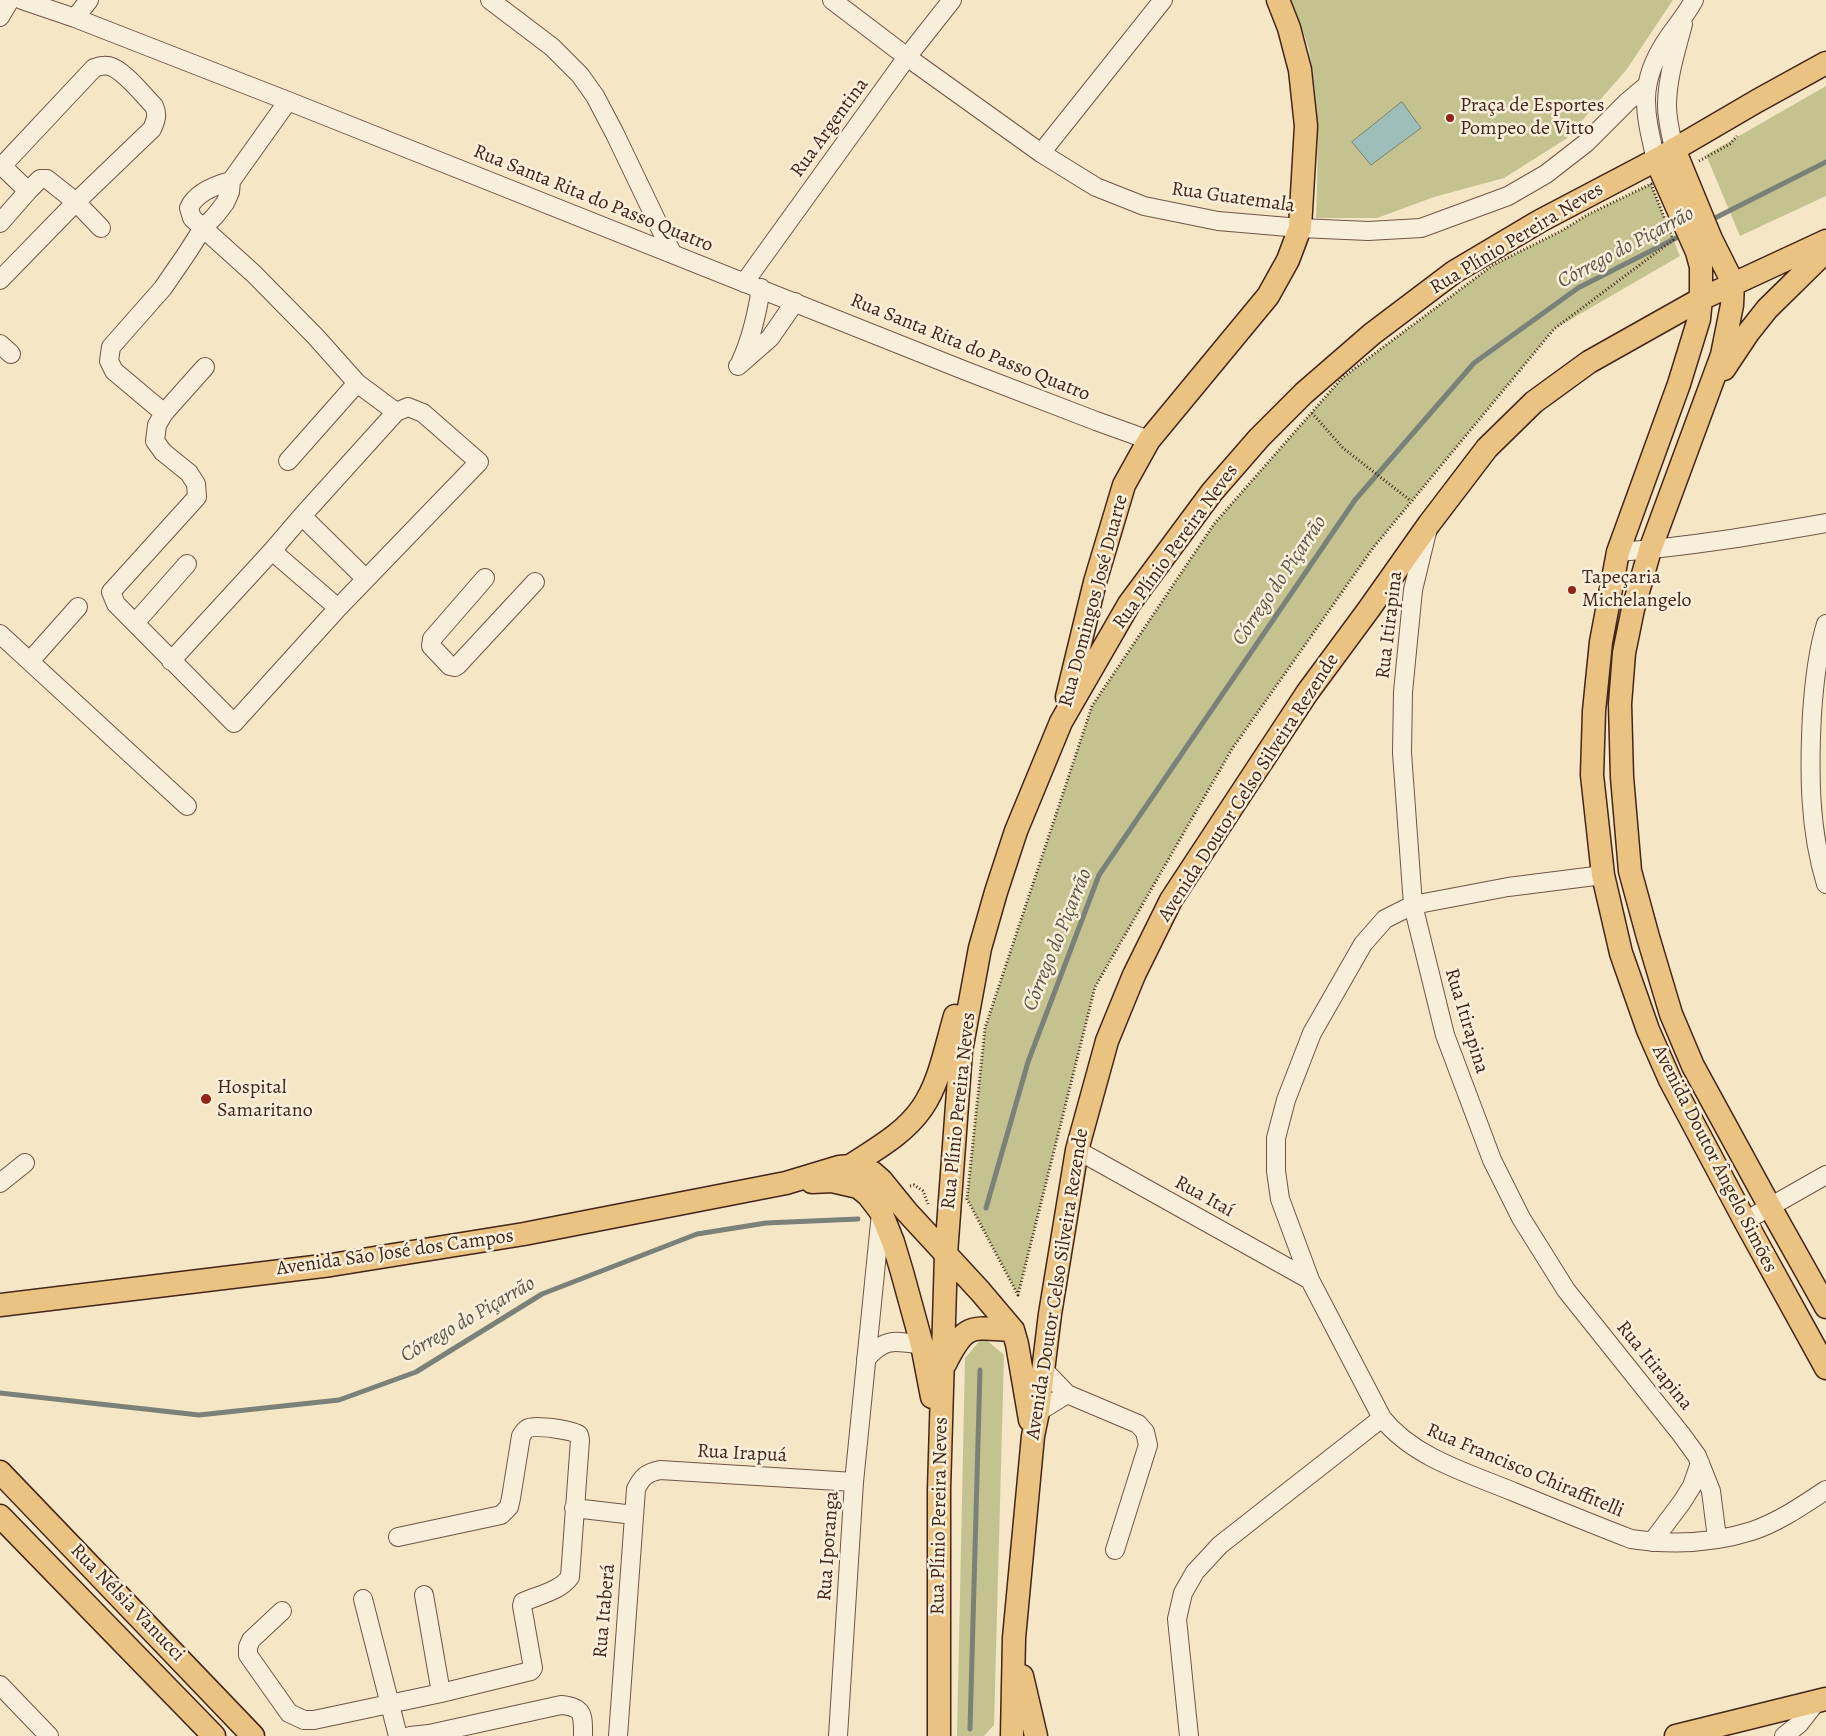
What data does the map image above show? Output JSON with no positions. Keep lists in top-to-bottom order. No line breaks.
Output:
{"streets":{"main road":["Rua Plínio Pereira Neves","Rua Domingos José Duarte","Avenida Doutor Celso Silveira Rezende","Avenida Doutor Ângelo Simões","Avenida São José dos Campos","Rua Nélsia Vanucci"],"street":["Rua Argentina","Rua Guatemala","Rua Santa Rita do Passo Quatro","Rua Itirapina","Rua Itaí","Rua Irapuá","Rua Francisco Chiraffitelli","Rua Iporanga","Rua Itaberá"]},"crossings":[["Rua Argentina","Rua Guatemala"],["Rua Argentina","Rua Santa Rita do Passo Quatro"],["Rua Guatemala","Rua Domingos José Duarte"],["Rua Santa Rita do Passo Quatro","Rua Domingos José Duarte"],["Rua Plínio Pereira Neves","Rua Domingos José Duarte"],["Rua Plínio Pereira Neves","Avenida Doutor Ângelo Simões"],["Rua Plínio Pereira Neves","Avenida São José dos Campos"],["Rua Itirapina","Avenida Doutor Celso Silveira Rezende"],["Rua Itirapina","Rua Francisco Chiraffitelli"],["Avenida Doutor Celso Silveira Rezende","Avenida Doutor Ângelo Simões"],["Avenida Doutor Celso Silveira Rezende","Rua Itaí"],["Avenida Doutor Ângelo Simões","Rua Francisco Chiraffitelli"],["Rua Itaí","Rua Francisco Chiraffitelli"],["Avenida São José dos Campos","Rua Iporanga"],["Rua Irapuá","Rua Iporanga"],["Rua Irapuá","Rua Itaberá"]],"water":["Córrego do Piçarrão"],"places":["Praça de Esportes Pompeo de Vitto","Tapeçaria Michelangelo","Hospital Samaritano"]}
